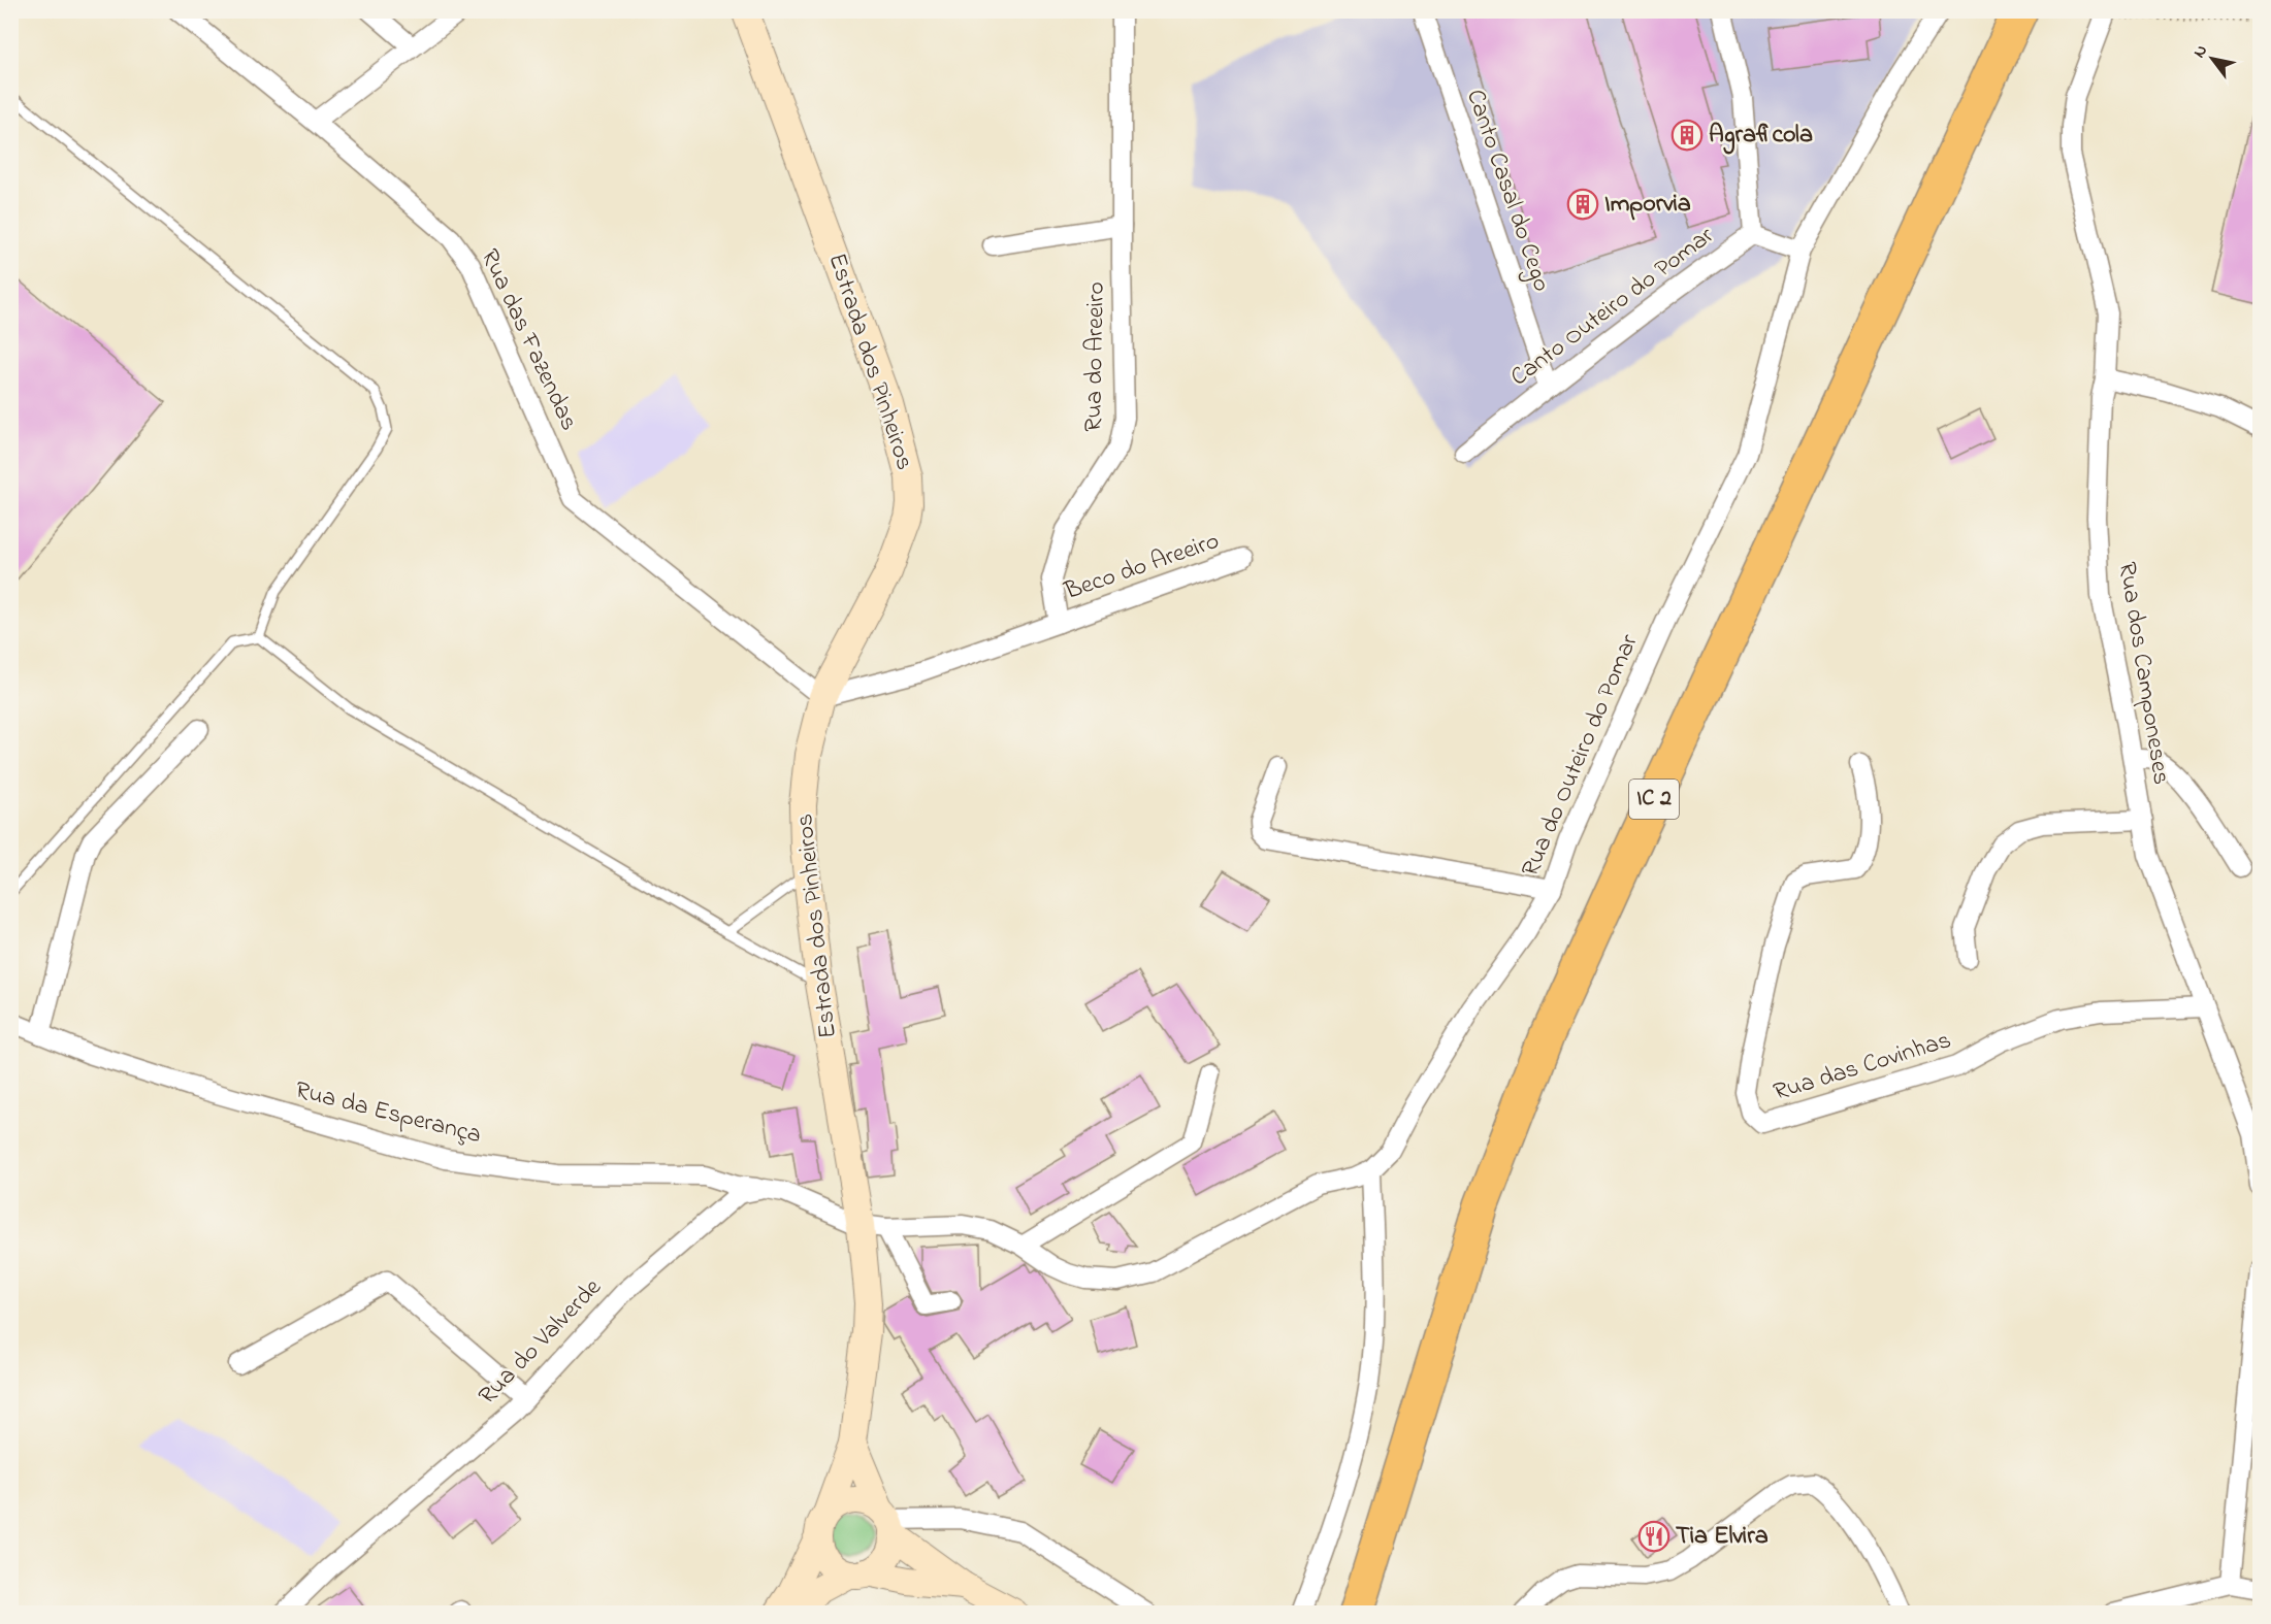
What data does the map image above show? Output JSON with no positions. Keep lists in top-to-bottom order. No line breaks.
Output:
{"streets":{"highway":["IC 2"],"main road":["Estrada dos Pinheiros"],"street":["Canto Casal do Cego","Canto Outeiro do Pomar","Rua das Fazendas","Rua do Areeiro","Beco do Areeiro","Rua dos Camponeses","Rua do Outeiro do Pomar","Rua das Covinhas","Rua da Esperança","Rua do Valverde"]},"crossings":[["Canto Casal do Cego","Canto Outeiro do Pomar"],["Canto Outeiro do Pomar","Rua do Outeiro do Pomar"],["Rua das Fazendas","Estrada dos Pinheiros"],["Rua do Areeiro","Beco do Areeiro"],["Estrada dos Pinheiros","Rua do Outeiro do Pomar"],["Estrada dos Pinheiros","Rua do Valverde"],["Rua dos Camponeses","Rua das Covinhas"],["Rua do Outeiro do Pomar","Rua do Valverde"],["Rua da Esperança","Rua do Valverde"]],"places":{"building":["Agraficola","Imporvia"],"restaurant":["Tia Elvira"]},"north":"top left"}
